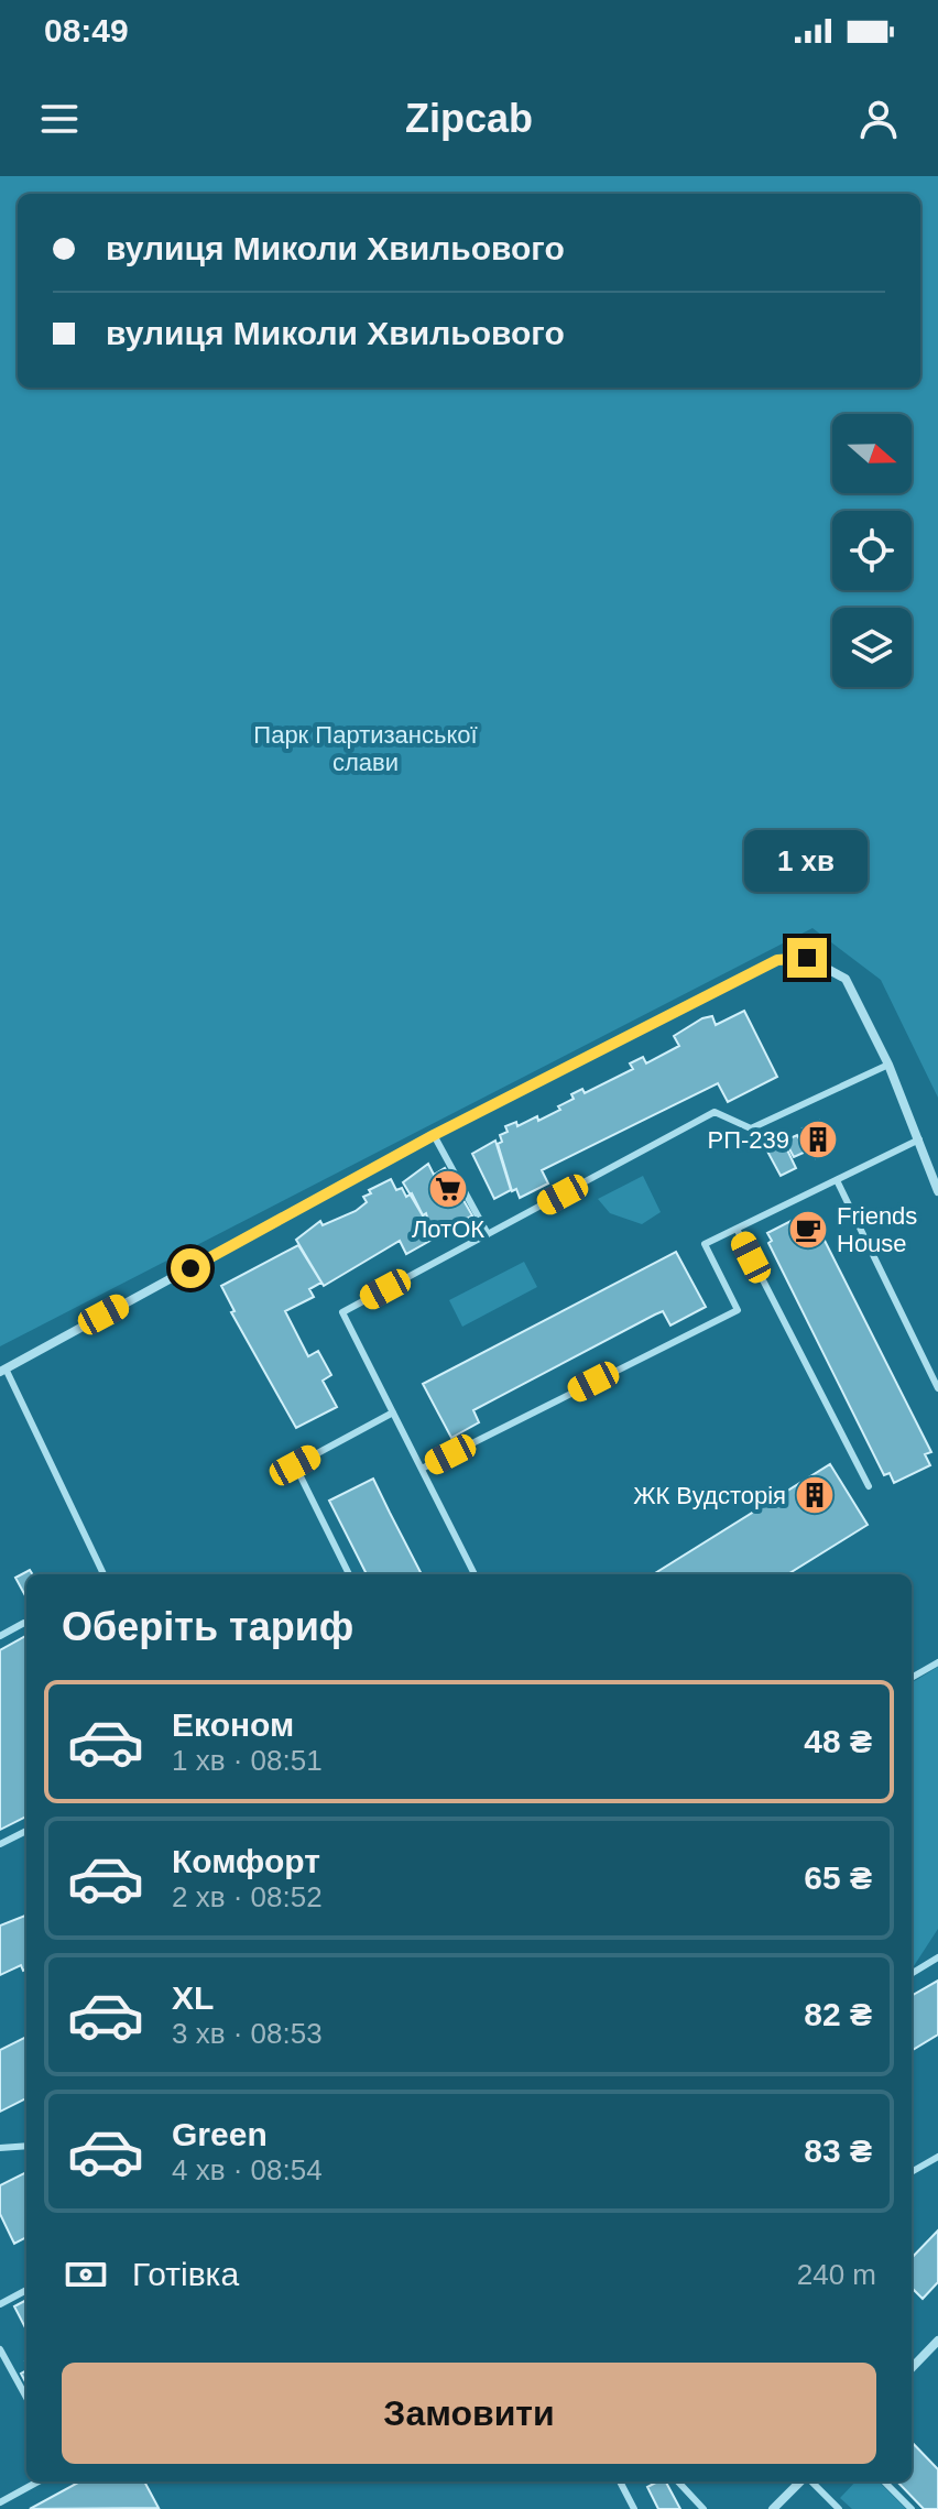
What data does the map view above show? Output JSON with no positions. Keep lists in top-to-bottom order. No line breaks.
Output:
{"parks":["Парк Партизанської слави"],"places":{"building":["РП-239","ЖК Вудсторія"],"supermarket":["ЛотОК"],"cafe":["Friends House"]},"north":"right","page":{"status":"08:49","header":"Zipcab","banner":["вулиця Миколи Хвильового","вулиця Миколи Хвильового"],"bubble":"1 хв","heading":"Оберіть тариф","list":[{"name":"Економ","note":"1 хв · 08:51","value":"48 ₴"},{"name":"Комфорт","note":"2 хв · 08:52","value":"65 ₴"},{"name":"XL","note":"3 хв · 08:53","value":"82 ₴"},{"name":"Green","note":"4 хв · 08:54","value":"83 ₴"}],"pay":["Готівка","240 m"],"buttons":"Замовити"}}
